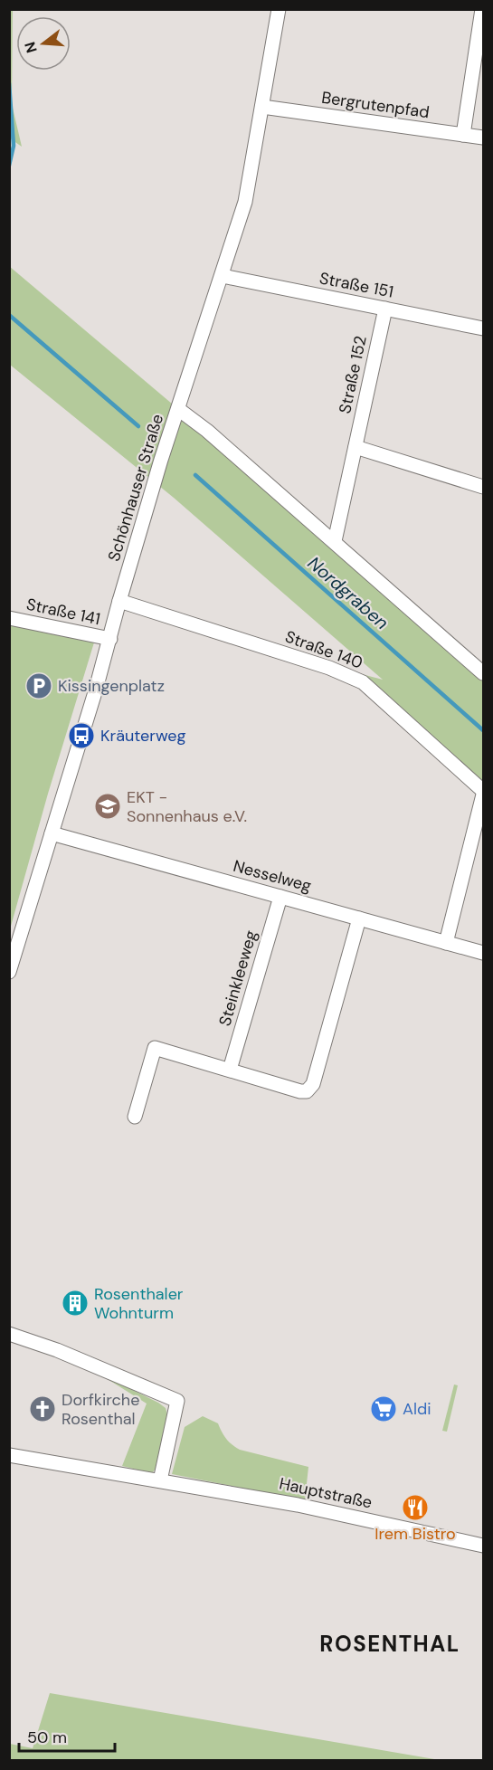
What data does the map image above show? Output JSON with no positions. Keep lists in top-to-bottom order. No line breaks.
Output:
{"streets":{"street":["Bergrutenpfad","Straße 151","Straße 152","Schönhauser Straße","Straße 141","Straße 140","Nesselweg","Steinkleeweg","Hauptstraße"]},"crossings":[["Bergrutenpfad","Schönhauser Straße"],["Straße 151","Straße 152"],["Straße 151","Schönhauser Straße"],["Schönhauser Straße","Straße 141"],["Schönhauser Straße","Straße 140"],["Schönhauser Straße","Nesselweg"],["Nesselweg","Steinkleeweg"]],"districts":["ROSENTHAL"],"water":["Nordgraben"],"places":{"parking":["Kissingenplatz"],"bus stop":["Kräuterweg"],"school or university":["EKT - Sonnenhaus e.V."],"building":["Rosenthaler Wohnturm"],"church":["Dorfkirche Rosenthal"],"supermarket":["Aldi"],"restaurant":["Irem Bistro"]},"scale_bar":"50 m","north":"left"}
